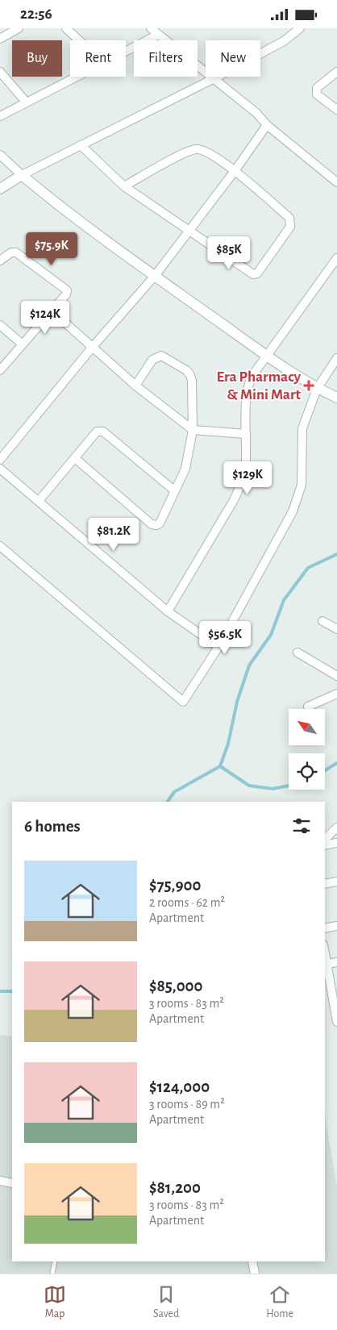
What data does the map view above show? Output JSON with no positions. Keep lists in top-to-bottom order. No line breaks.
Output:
{"places":{"health":["Era Pharmacy & Mini Mart"]},"north":"top left","page":{"status":"22:56","chip":["Buy","Rent","Filters","New"],"price":["$75.9K","$85K","$124K","$129K","$81.2K","$56.5K"],"heading":"6 homes","list":[{"name":"$75,900","note":"2 rooms · 62 m² · Apartment"},{"name":"$85,000","note":"3 rooms · 83 m² · Apartment"},{"name":"$124,000","note":"3 rooms · 89 m² · Apartment"},{"name":"$81,200","note":"3 rooms · 83 m² · Apartment"}],"tabs":["Map","Saved","Home"]}}
